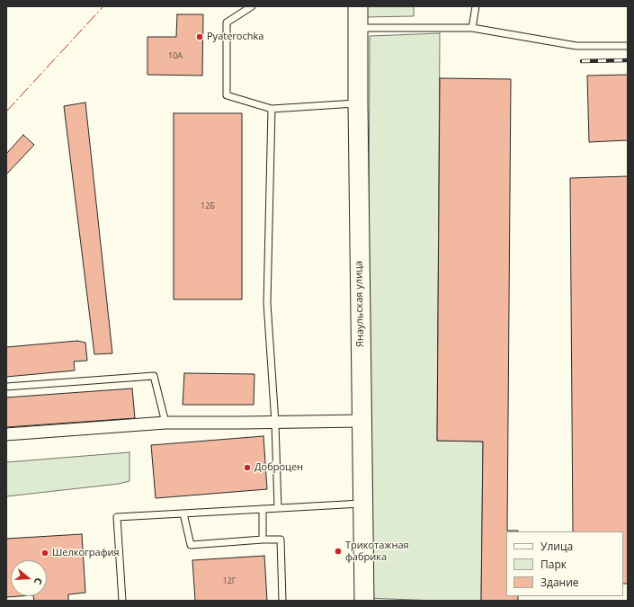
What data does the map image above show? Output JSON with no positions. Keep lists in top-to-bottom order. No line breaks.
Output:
{"streets":{"main road":["Янаульская улица"]},"places":["Pyaterochka","Доброцен","Трикотажная фабрика","Шелкография"],"house_numbers":["10А","12Б","12Г"],"legend":["Улица","Парк","Здание"],"north":"right"}
